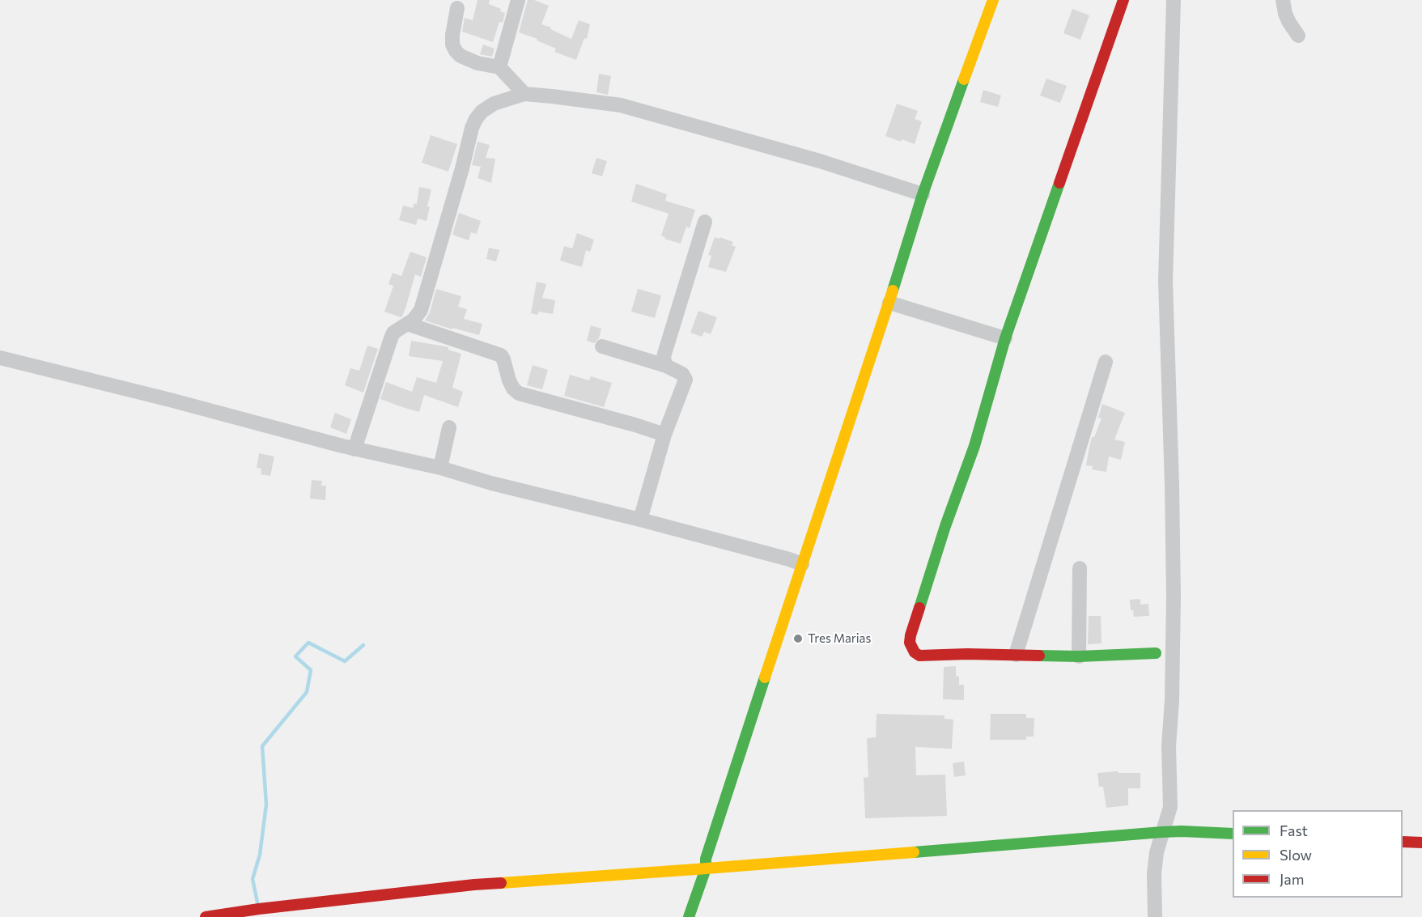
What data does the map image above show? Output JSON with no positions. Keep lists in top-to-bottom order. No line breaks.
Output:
{"places":["Tres Marias"],"legend":["Fast","Slow","Jam"]}
